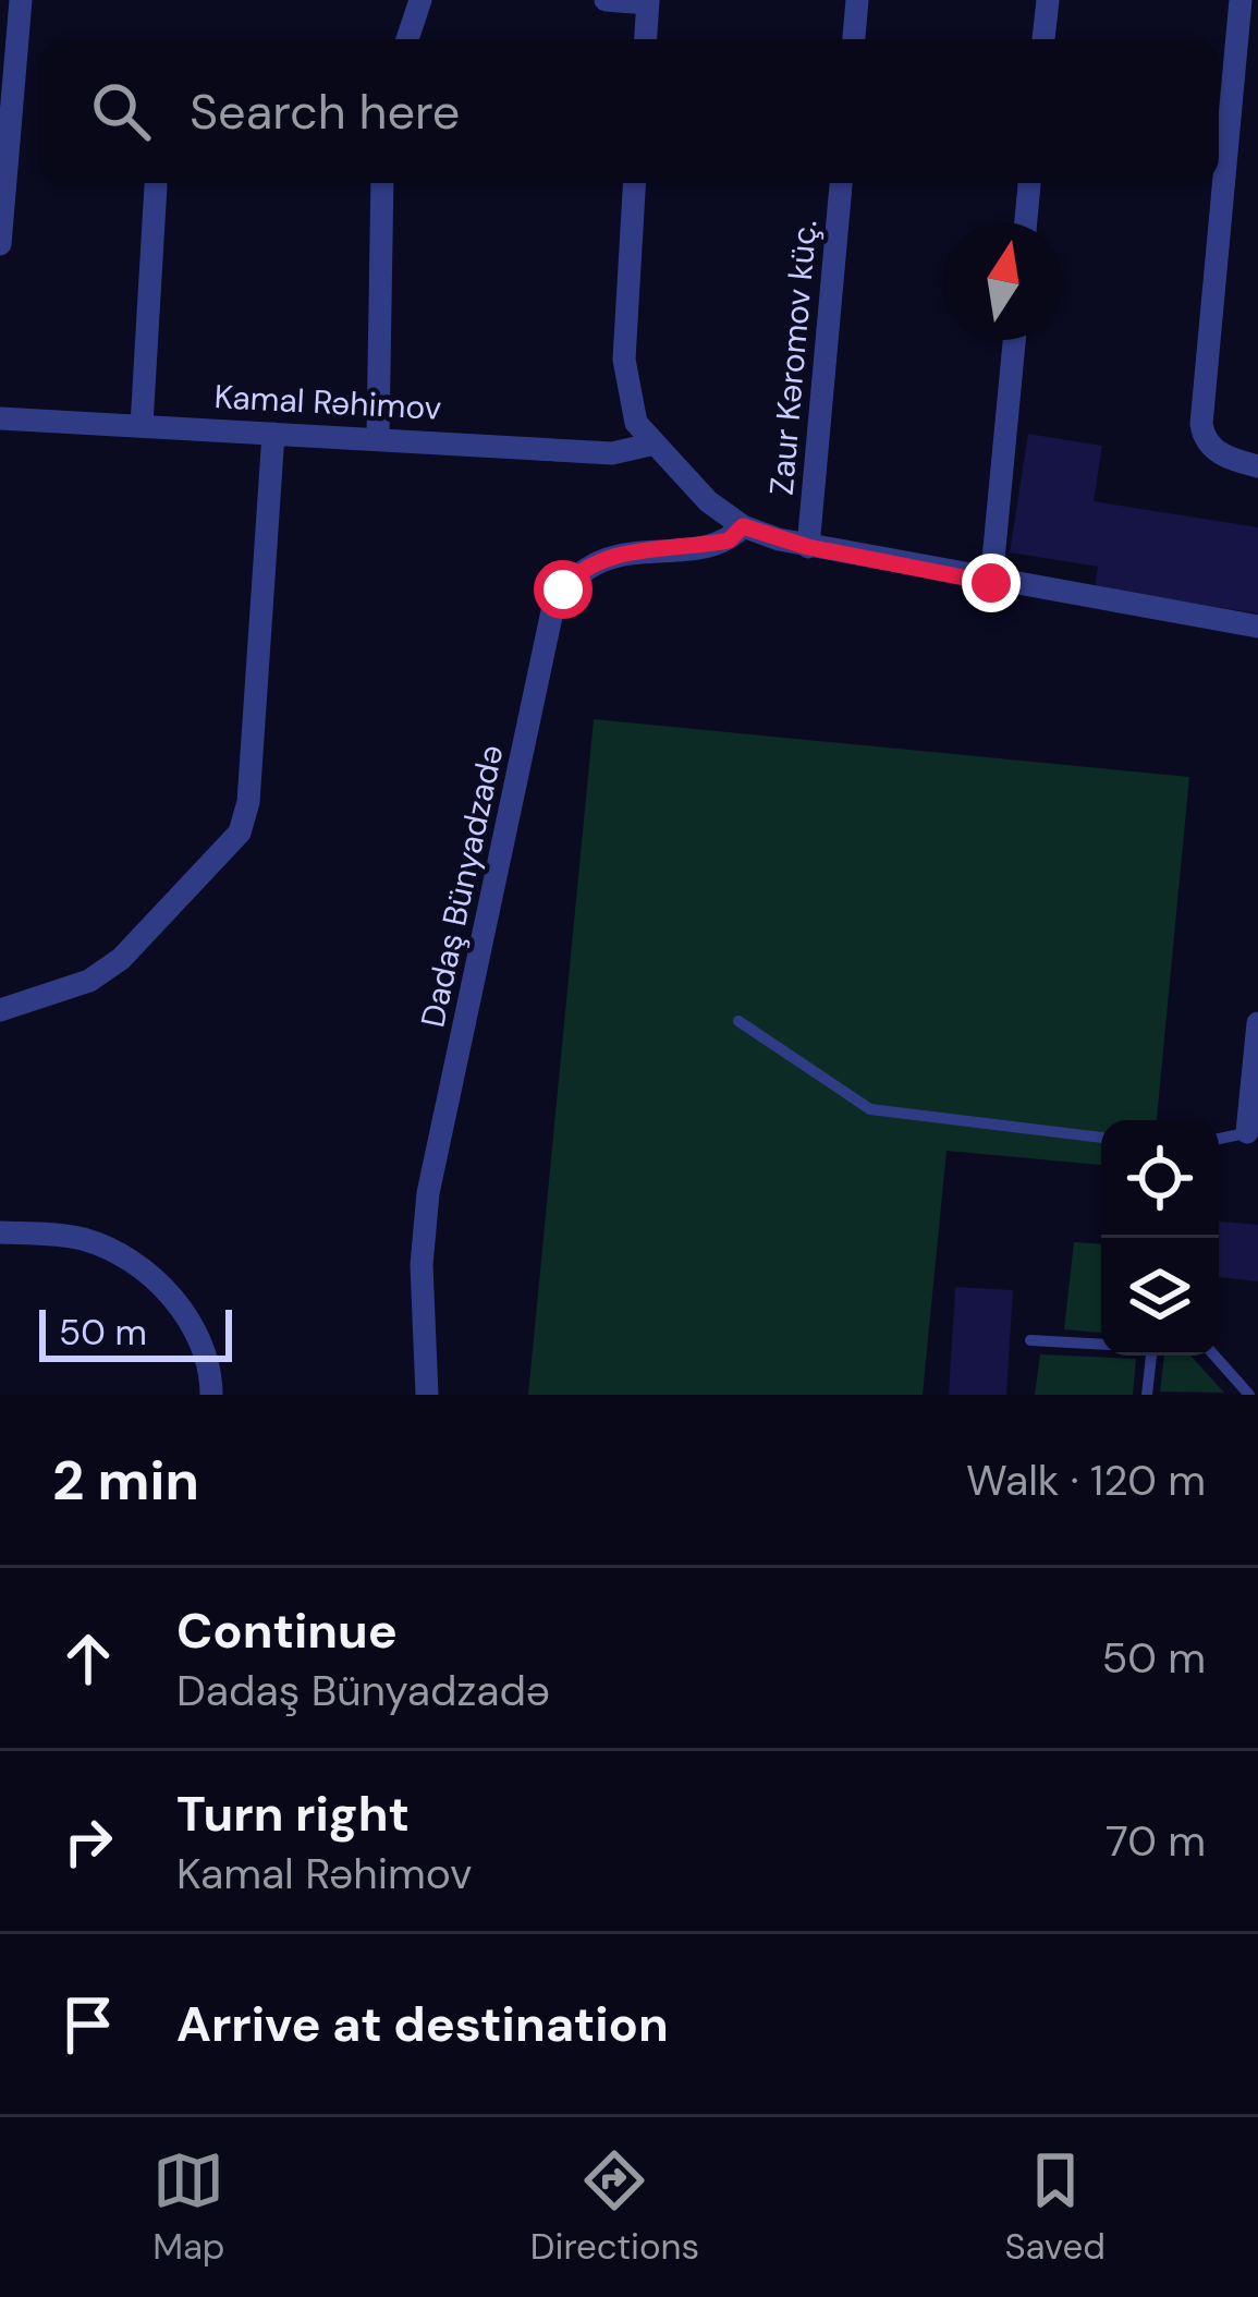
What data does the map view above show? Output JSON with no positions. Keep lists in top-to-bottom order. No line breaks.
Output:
{"streets":{"street":["Zaur Kəromov küç.","Kamal Rəhimov","Dadaş Bünyadzadə"]},"scale_bar":"50 m","north":"top","page":{"search":"Search here","scale":"50 m","heading":["2 min","Walk · 120 m"],"list":[["Continue","Dadaş Bünyadzadə","50 m"],["Turn right","Kamal Rəhimov","70 m"],"Arrive at destination"],"nav":["Map","Directions","Saved"]}}
